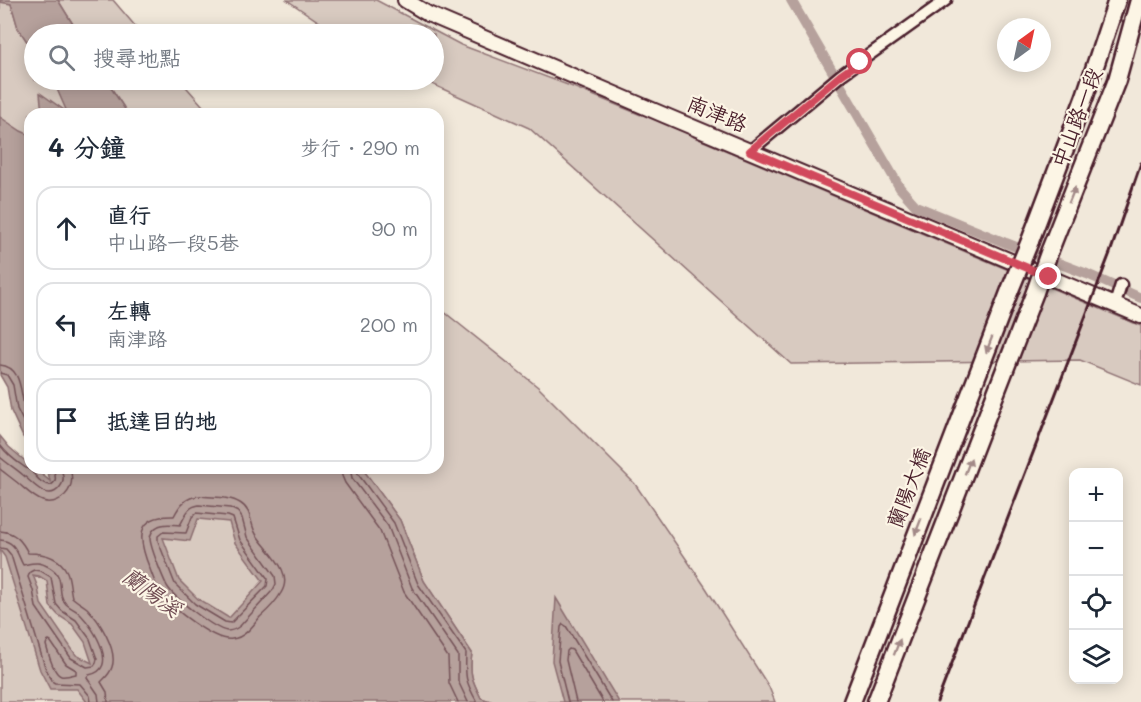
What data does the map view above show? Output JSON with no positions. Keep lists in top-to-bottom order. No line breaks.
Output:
{"streets":{"main road":["中山路一段","蘭陽大橋"],"street":["南津路"]},"crossings":[["中山路一段","蘭陽大橋"]],"one_way":["蘭陽大橋"],"water":["蘭陽溪"],"north":"top right","page":{"search":"搜尋地點","heading":["4 分鐘","步行 · 290 m"],"list":[["直行","中山路一段5巷","90 m"],["左轉","南津路","200 m"],"抵達目的地"],"map_buttons":["+","−"]}}
